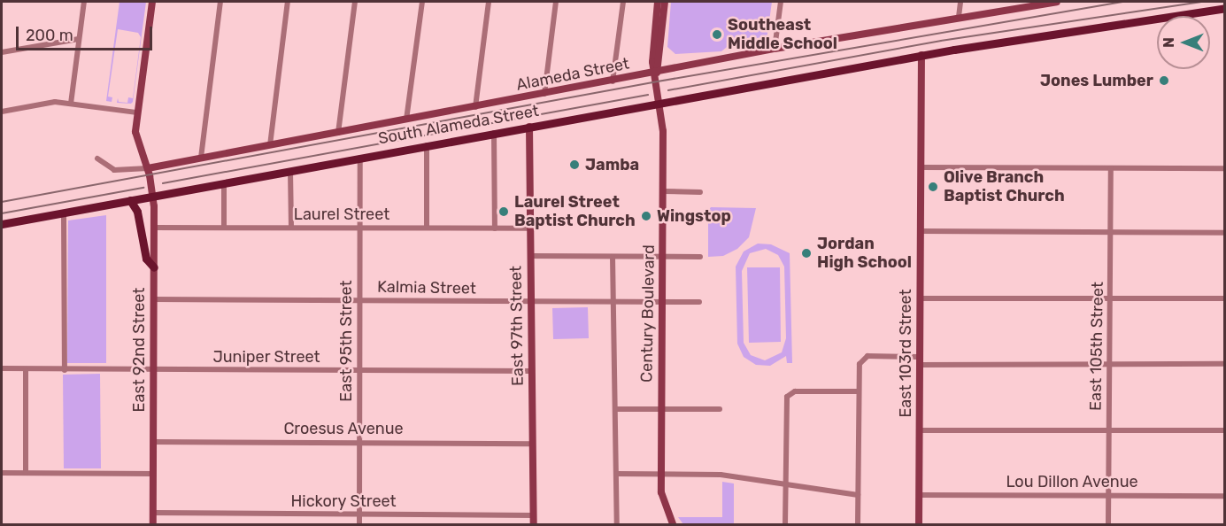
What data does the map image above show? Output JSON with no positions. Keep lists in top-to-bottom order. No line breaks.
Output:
{"streets":{"main road":["South Alameda Street"],"street":["Alameda Street","Laurel Street","Kalmia Street","Century Boulevard","East 97th Street","East 95th Street","East 105th Street","East 92nd Street","East 103rd Street","Juniper Street","Croesus Avenue","Lou Dillon Avenue","Hickory Street"]},"crossings":[["Alameda Street","Century Boulevard"],["Alameda Street","East 92nd Street"],["South Alameda Street","Century Boulevard"],["South Alameda Street","East 97th Street"],["South Alameda Street","East 95th Street"],["South Alameda Street","East 92nd Street"],["South Alameda Street","East 103rd Street"],["Laurel Street","East 97th Street"],["Laurel Street","East 95th Street"],["Laurel Street","East 92nd Street"],["Kalmia Street","Century Boulevard"],["Kalmia Street","East 97th Street"],["Kalmia Street","East 95th Street"],["Kalmia Street","East 92nd Street"],["East 97th Street","Juniper Street"],["East 97th Street","Croesus Avenue"],["East 97th Street","Hickory Street"],["East 95th Street","Juniper Street"],["East 95th Street","Croesus Avenue"],["East 95th Street","Hickory Street"],["East 105th Street","Lou Dillon Avenue"],["East 92nd Street","Juniper Street"],["East 92nd Street","Croesus Avenue"],["East 92nd Street","Hickory Street"],["East 103rd Street","Lou Dillon Avenue"]],"places":["Southeast Middle School","Jones Lumber","Jamba","Olive Branch Baptist Church","Laurel Street Baptist Church","Wingstop","Jordan High School"],"scale_bar":"200 m","north":"left"}
